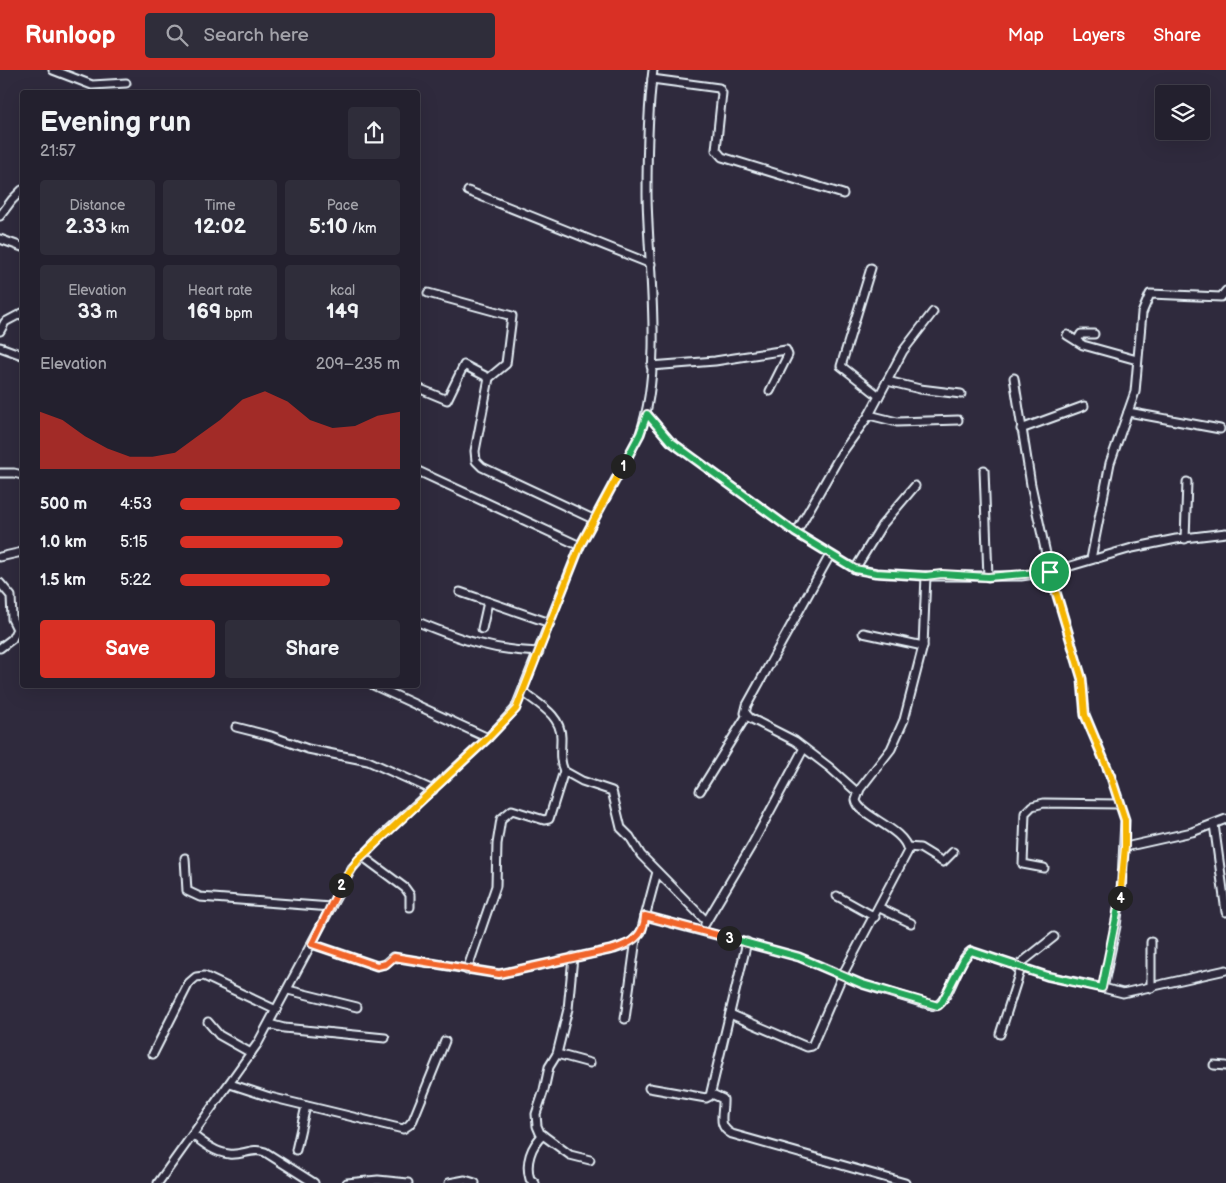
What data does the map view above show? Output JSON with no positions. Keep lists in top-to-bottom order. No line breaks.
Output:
{"page":{"header":"Runloop","search":"Search here","nav":["Map","Layers","Share"],"heading":["Evening run","21:57"],"stats":[["Distance","2.33 km"],["Time","12:02"],["Pace","5:10 /km"],["Elevation","33 m"],["Heart rate","169 bpm"],["kcal","149"]],"chart":["Elevation","209–235 m"],"pins":["1","2","4","3"],"list":[{"name":"500 m","note":"4:53"},{"name":"1.0 km","note":"5:15"},{"name":"1.5 km","note":"5:22"}],"buttons":["Save","Share"]}}
